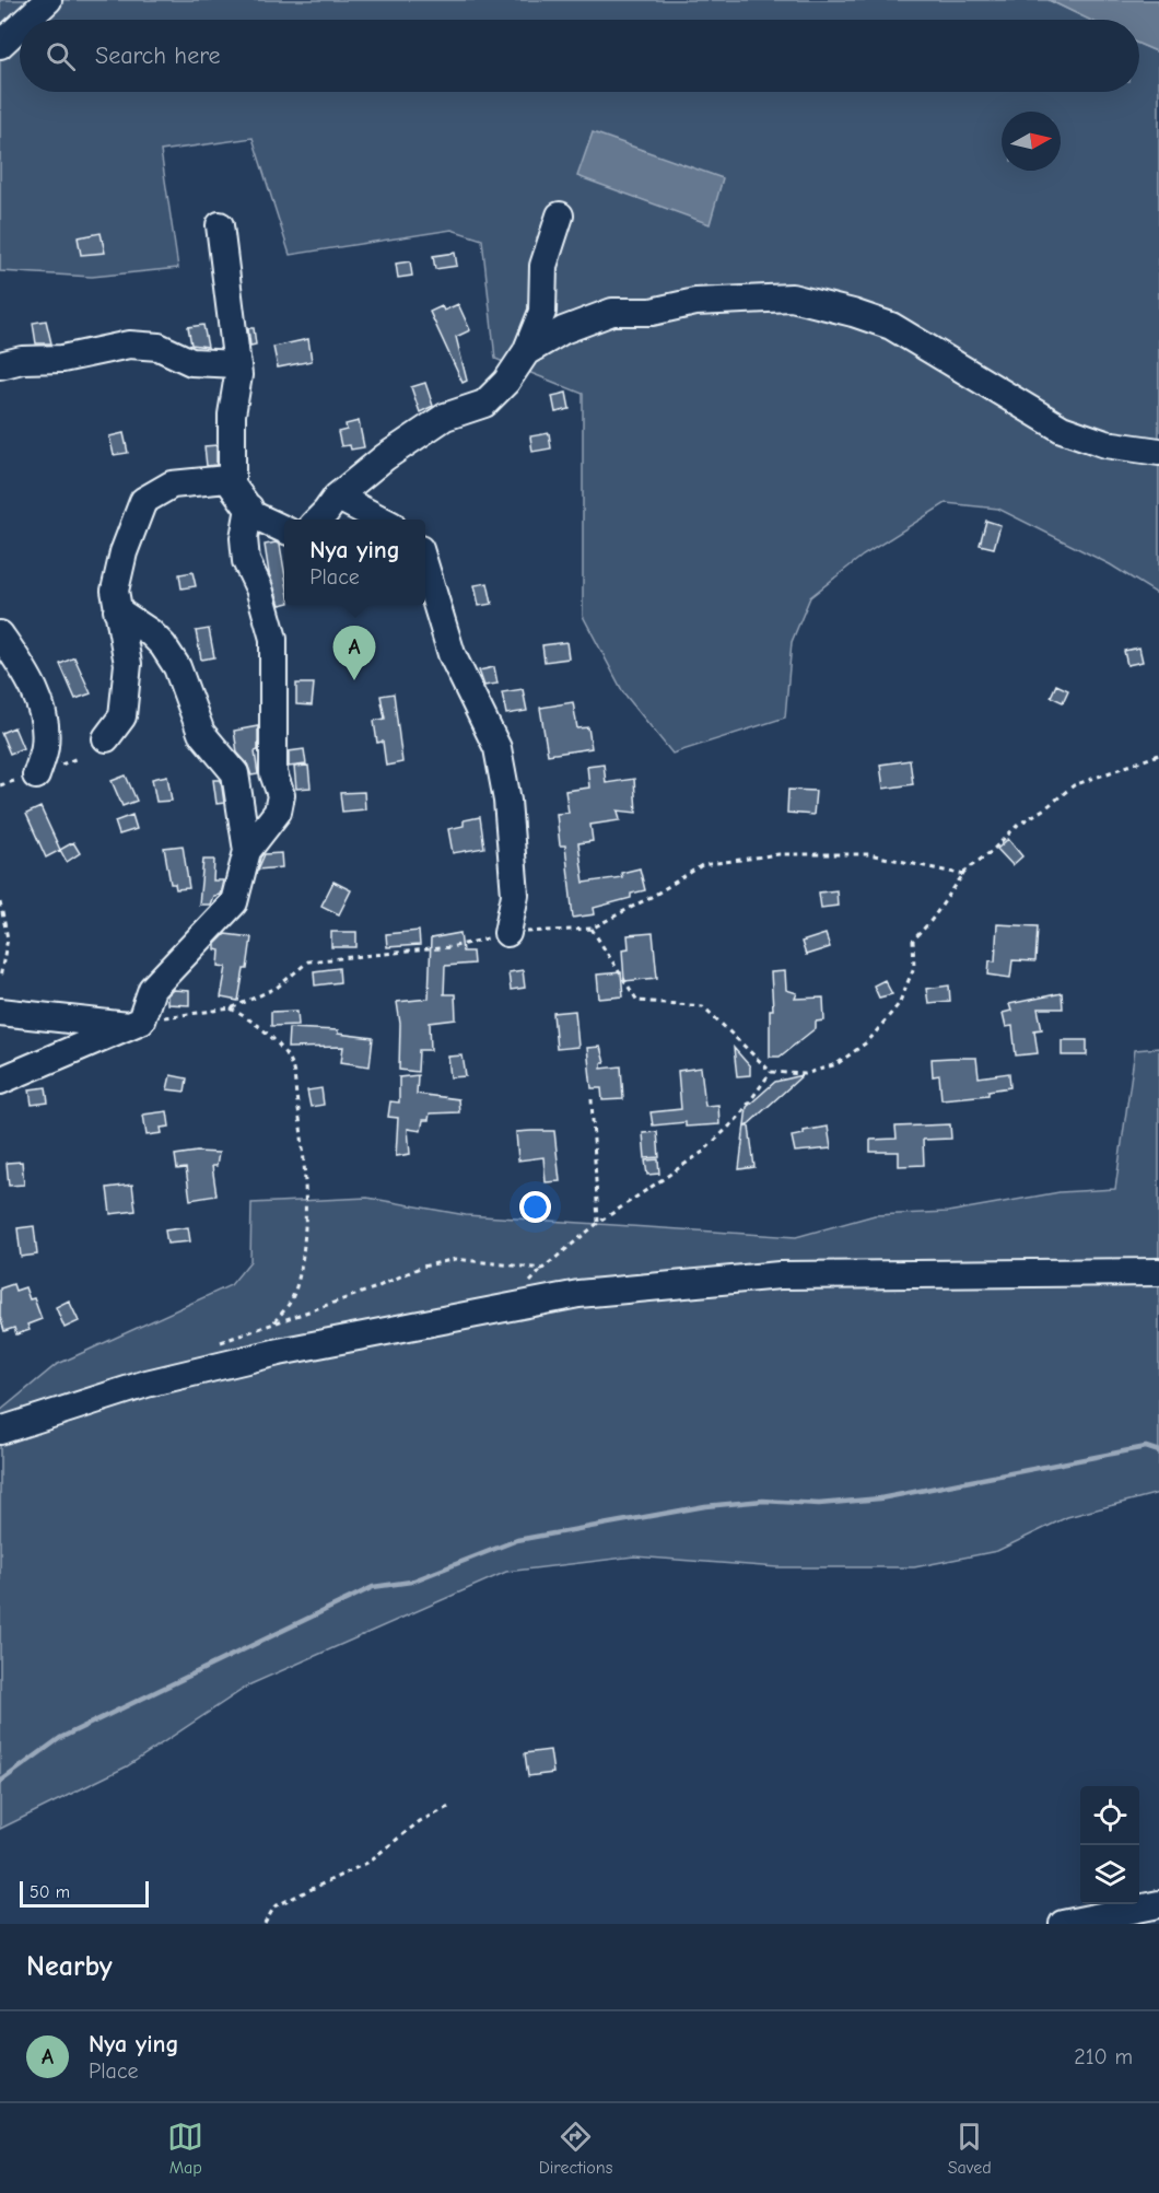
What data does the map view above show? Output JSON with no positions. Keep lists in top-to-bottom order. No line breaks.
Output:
{"scale_bar":"50 m","north":"right","page":{"search":"Search here","popup":["Nya ying","Place"],"pins":"A","scale":"50 m","heading":"Nearby","list":[{"mark":"A","name":"Nya ying","note":"Place","value":"210 m"}],"nav":["Map","Directions","Saved"]}}
